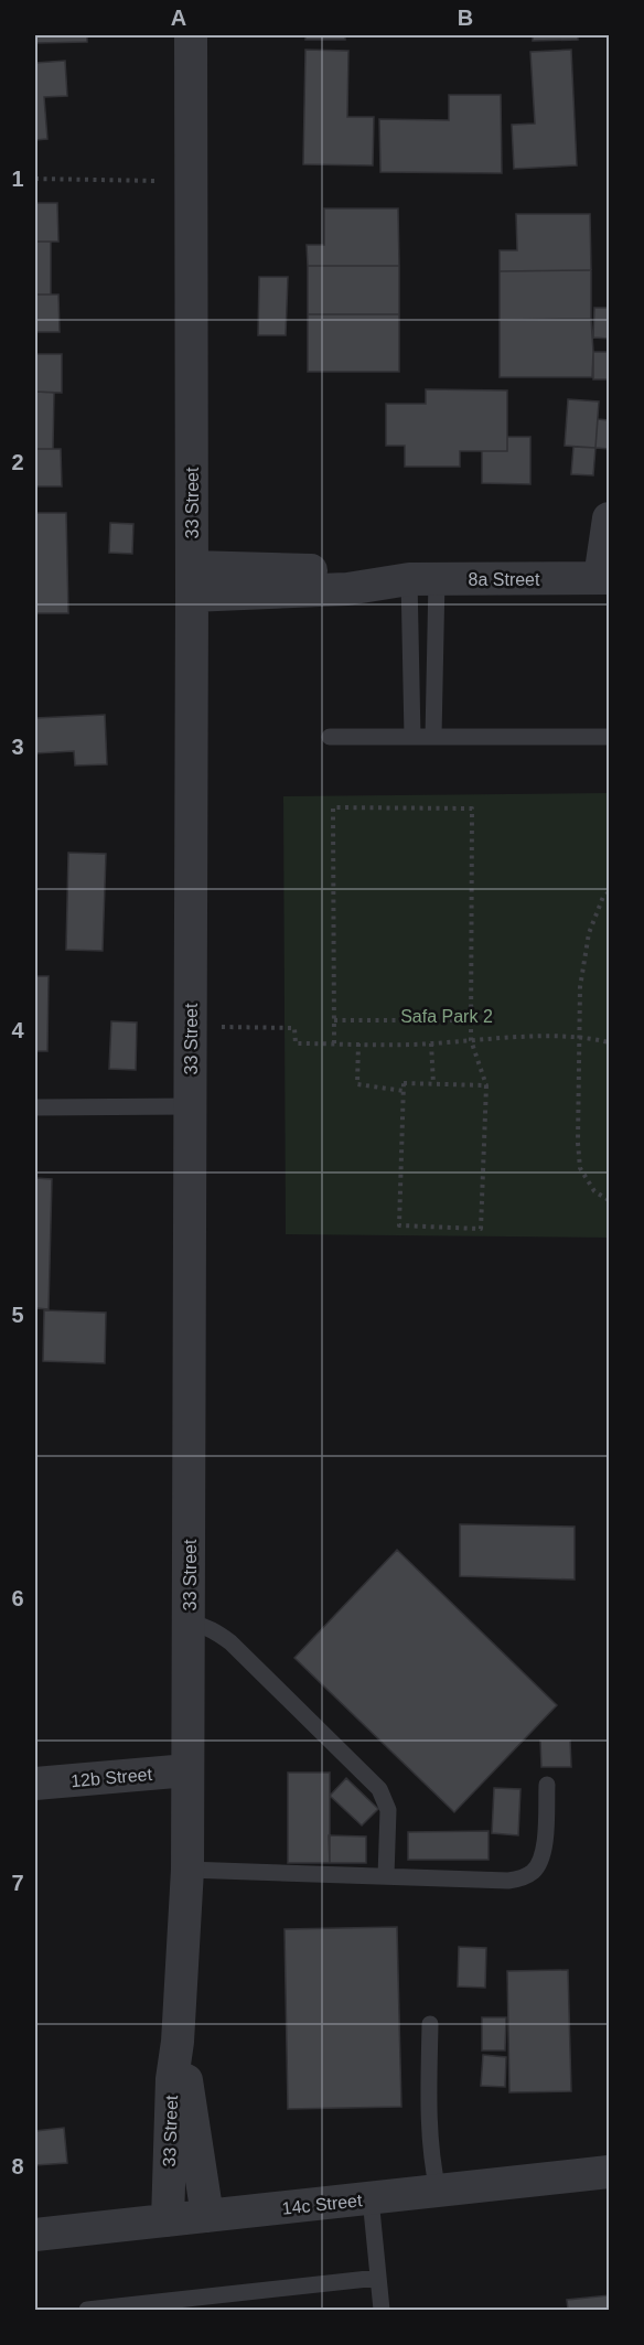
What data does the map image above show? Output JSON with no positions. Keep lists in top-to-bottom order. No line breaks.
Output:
{"streets":{"street":["33 Street","8a Street","12b Street","14c Street"]},"crossings":[["33 Street","8a Street"],["33 Street","12b Street"],["33 Street","14c Street"]],"parks":["Safa Park 2"],"grid":{"columns":["A","B"],"rows":["1","2","3","4","5","6","7","8"]}}
